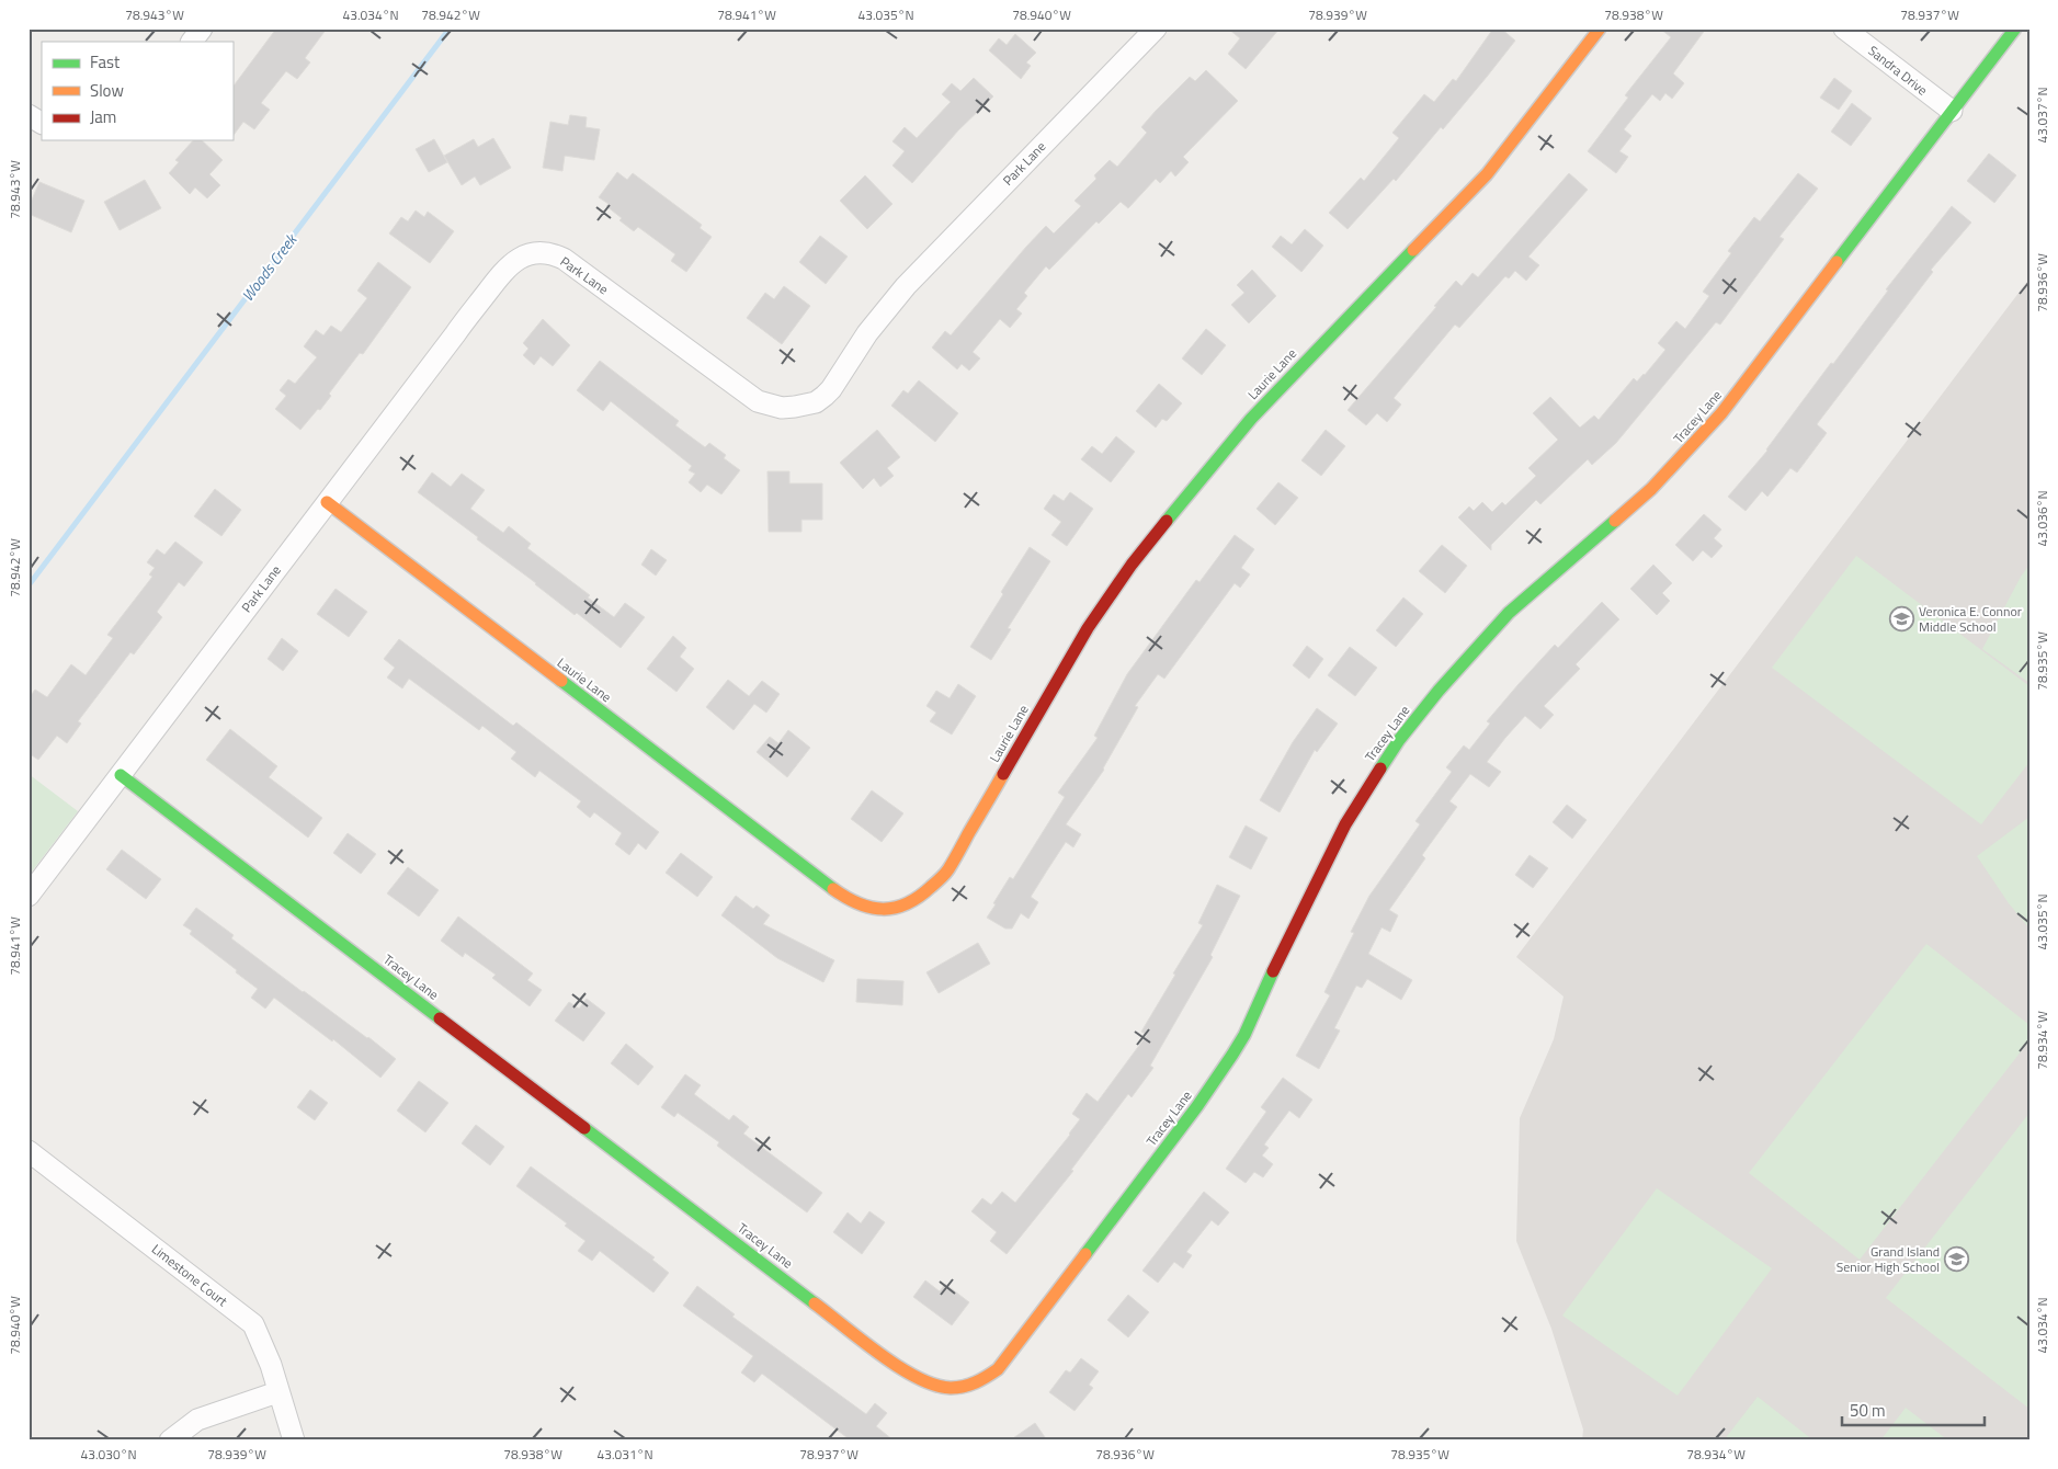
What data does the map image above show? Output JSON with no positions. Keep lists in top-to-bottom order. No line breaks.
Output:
{"streets":{"street":["Sandra Drive","Park Lane","Laurie Lane","Tracey Lane","Limestone Court"]},"crossings":[["Sandra Drive","Tracey Lane"],["Park Lane","Laurie Lane"],["Park Lane","Tracey Lane"]],"water":["Woods Creek"],"places":{"school or university":["Veronica E. Connor Middle School","Grand Island Senior High School"]},"legend":["Fast","Slow","Jam"],"scale_bar":"50 m","coordinates":["78.943°W","43.034°N","78.942°W","78.941°W","43.035°N","78.940°W","78.939°W","78.938°W","78.937°W","43.037°N","78.936°W","43.036°N","78.935°W","78.934°W","43.030°N","43.031°N"]}
